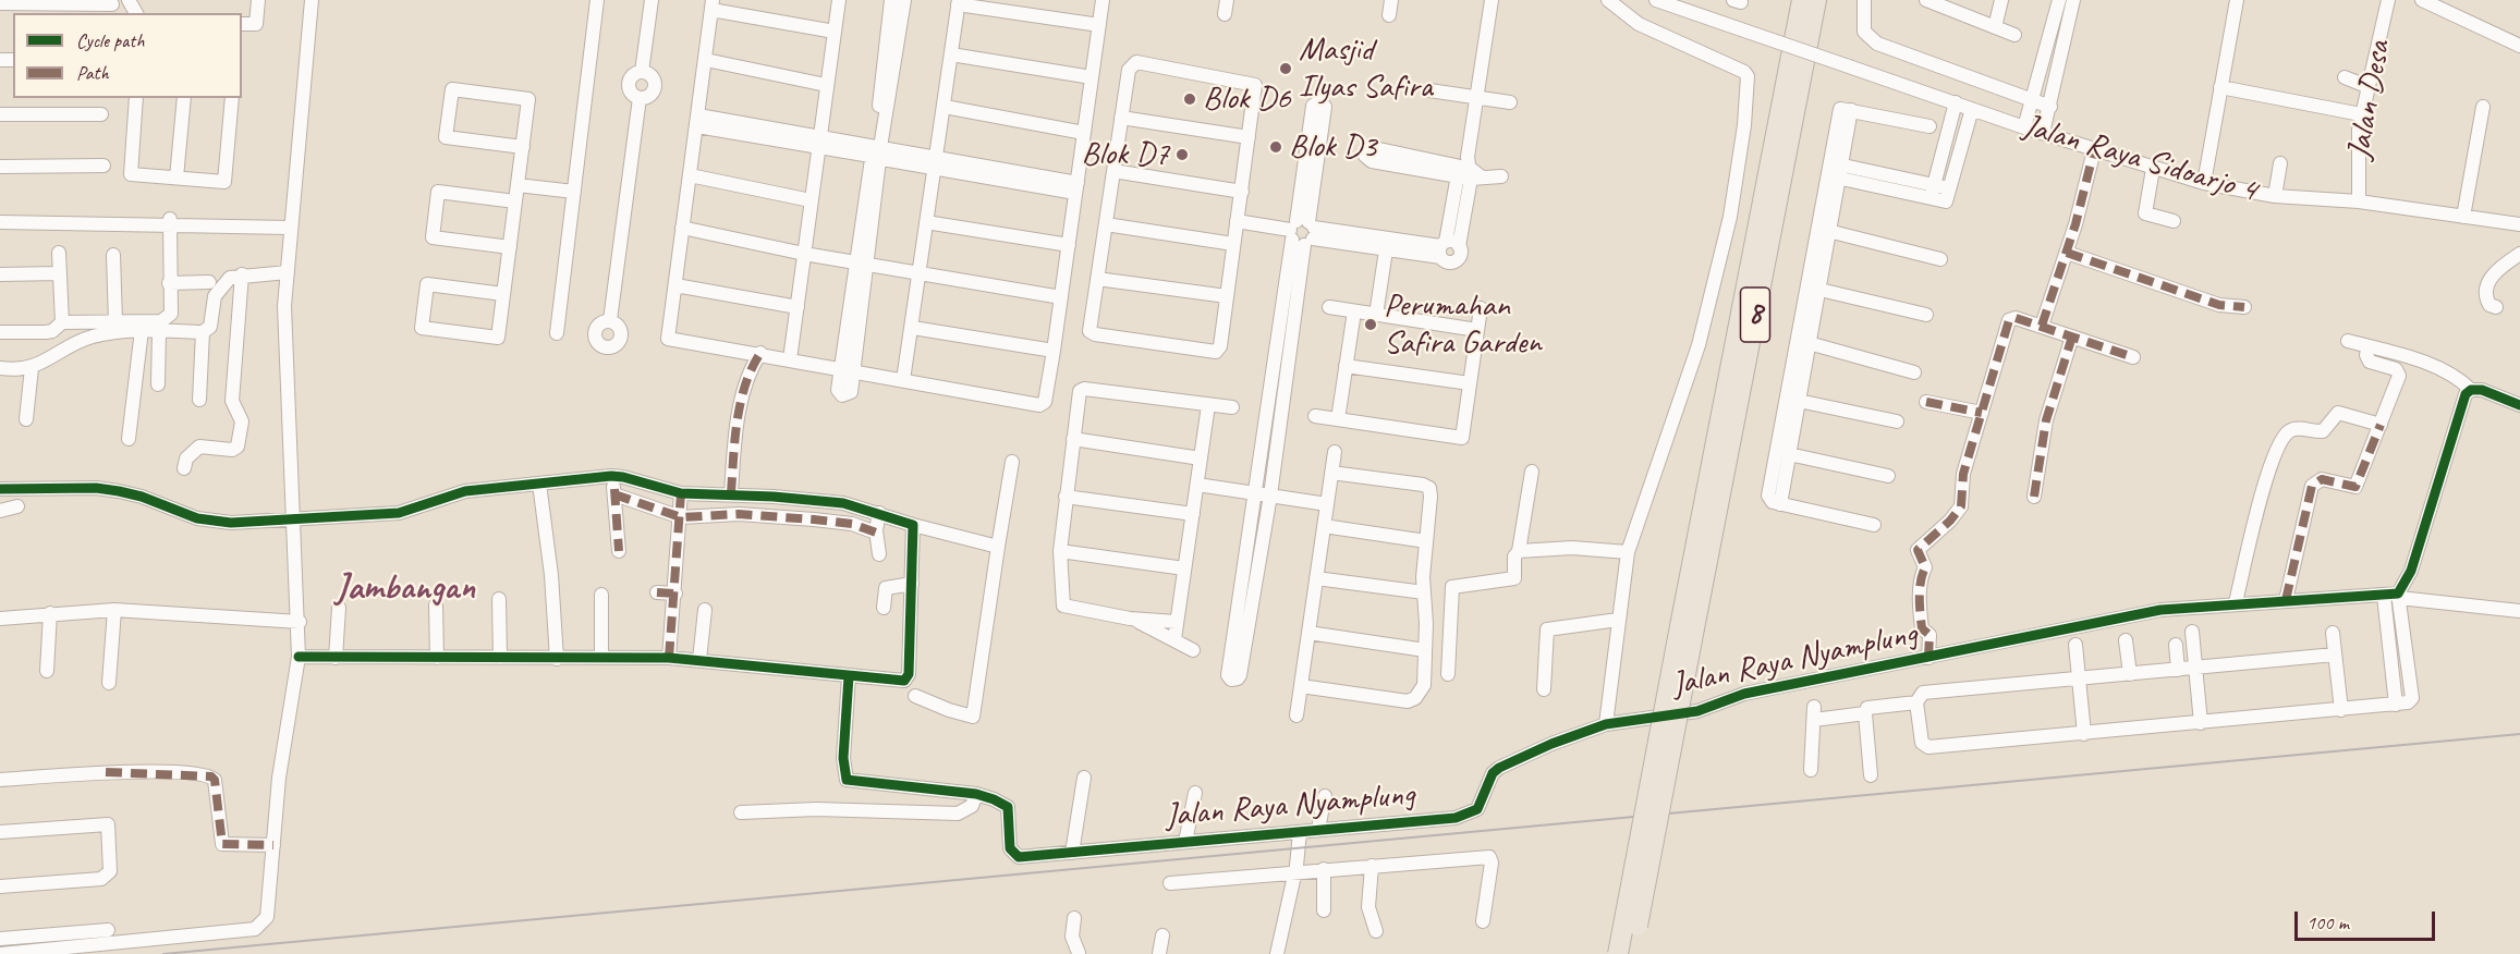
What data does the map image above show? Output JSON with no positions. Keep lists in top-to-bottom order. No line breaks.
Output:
{"streets":{"highway":["8"],"street":["Jalan Desa","Jalan Raya Sidoarjo 4","Jalan Raya Nyamplung"]},"crossings":[["Jalan Desa","Jalan Raya Sidoarjo 4"]],"districts":["Jambangan"],"places":["Masjid Ilyas Safira","Blok D6","Blok D3","Blok D7","Perumahan Safira Garden"],"legend":["Cycle path","Path"],"scale_bar":"100 m"}
